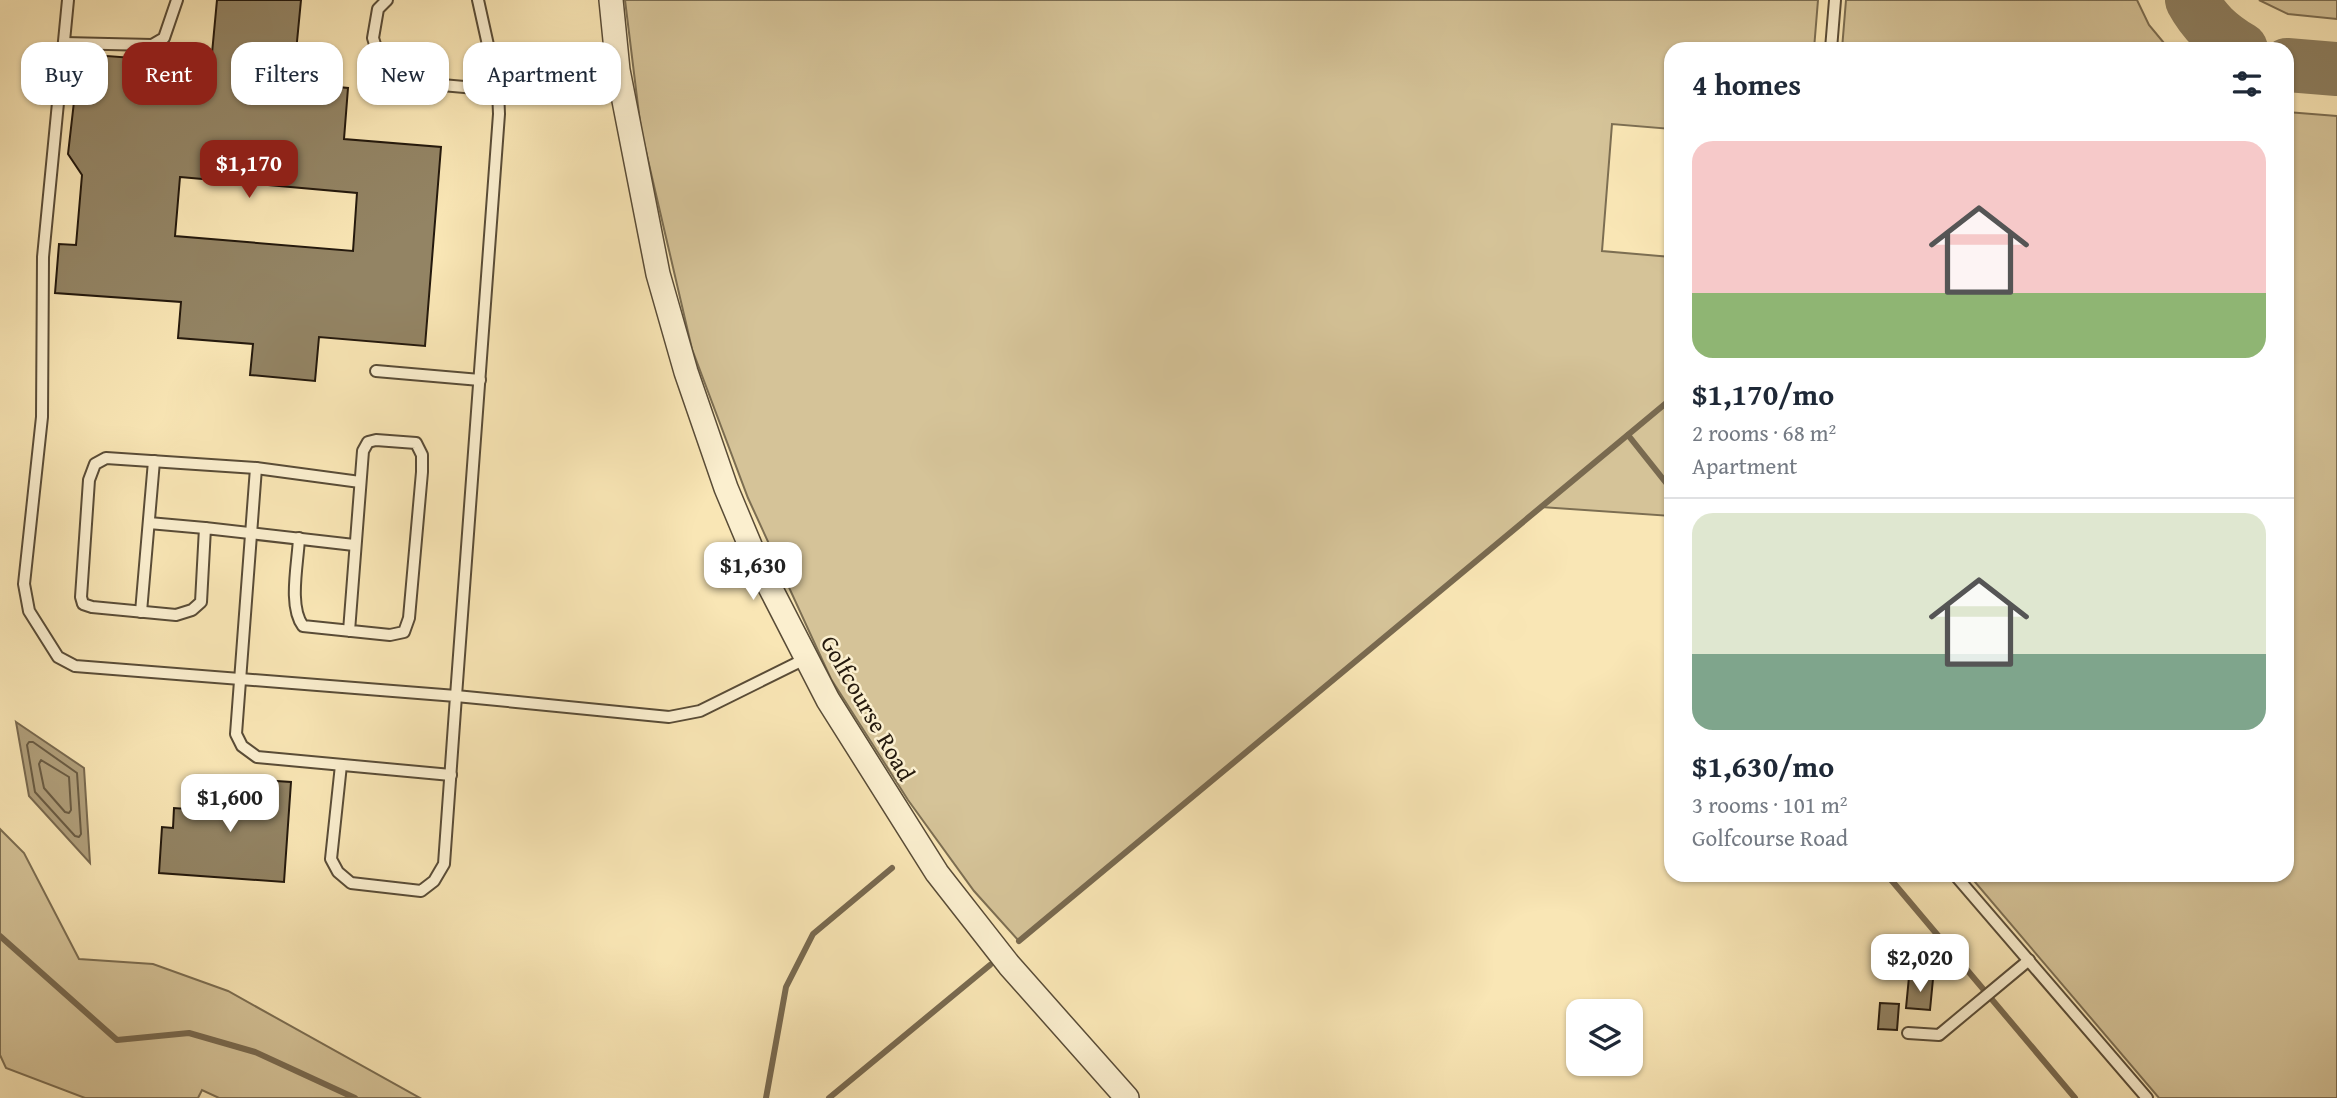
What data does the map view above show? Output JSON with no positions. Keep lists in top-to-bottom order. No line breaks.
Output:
{"streets":{"street":["Golfcourse Road"]},"page":{"chip":["Buy","Rent","Filters","New","Apartment"],"heading":"4 homes","list":[{"name":"$1,170/mo","note":"2 rooms · 68 m² · Apartment"},{"name":"$1,630/mo","note":"3 rooms · 101 m² · Golfcourse Road"}],"price":["$1,170","$1,630","$1,600","$2,020"]}}
